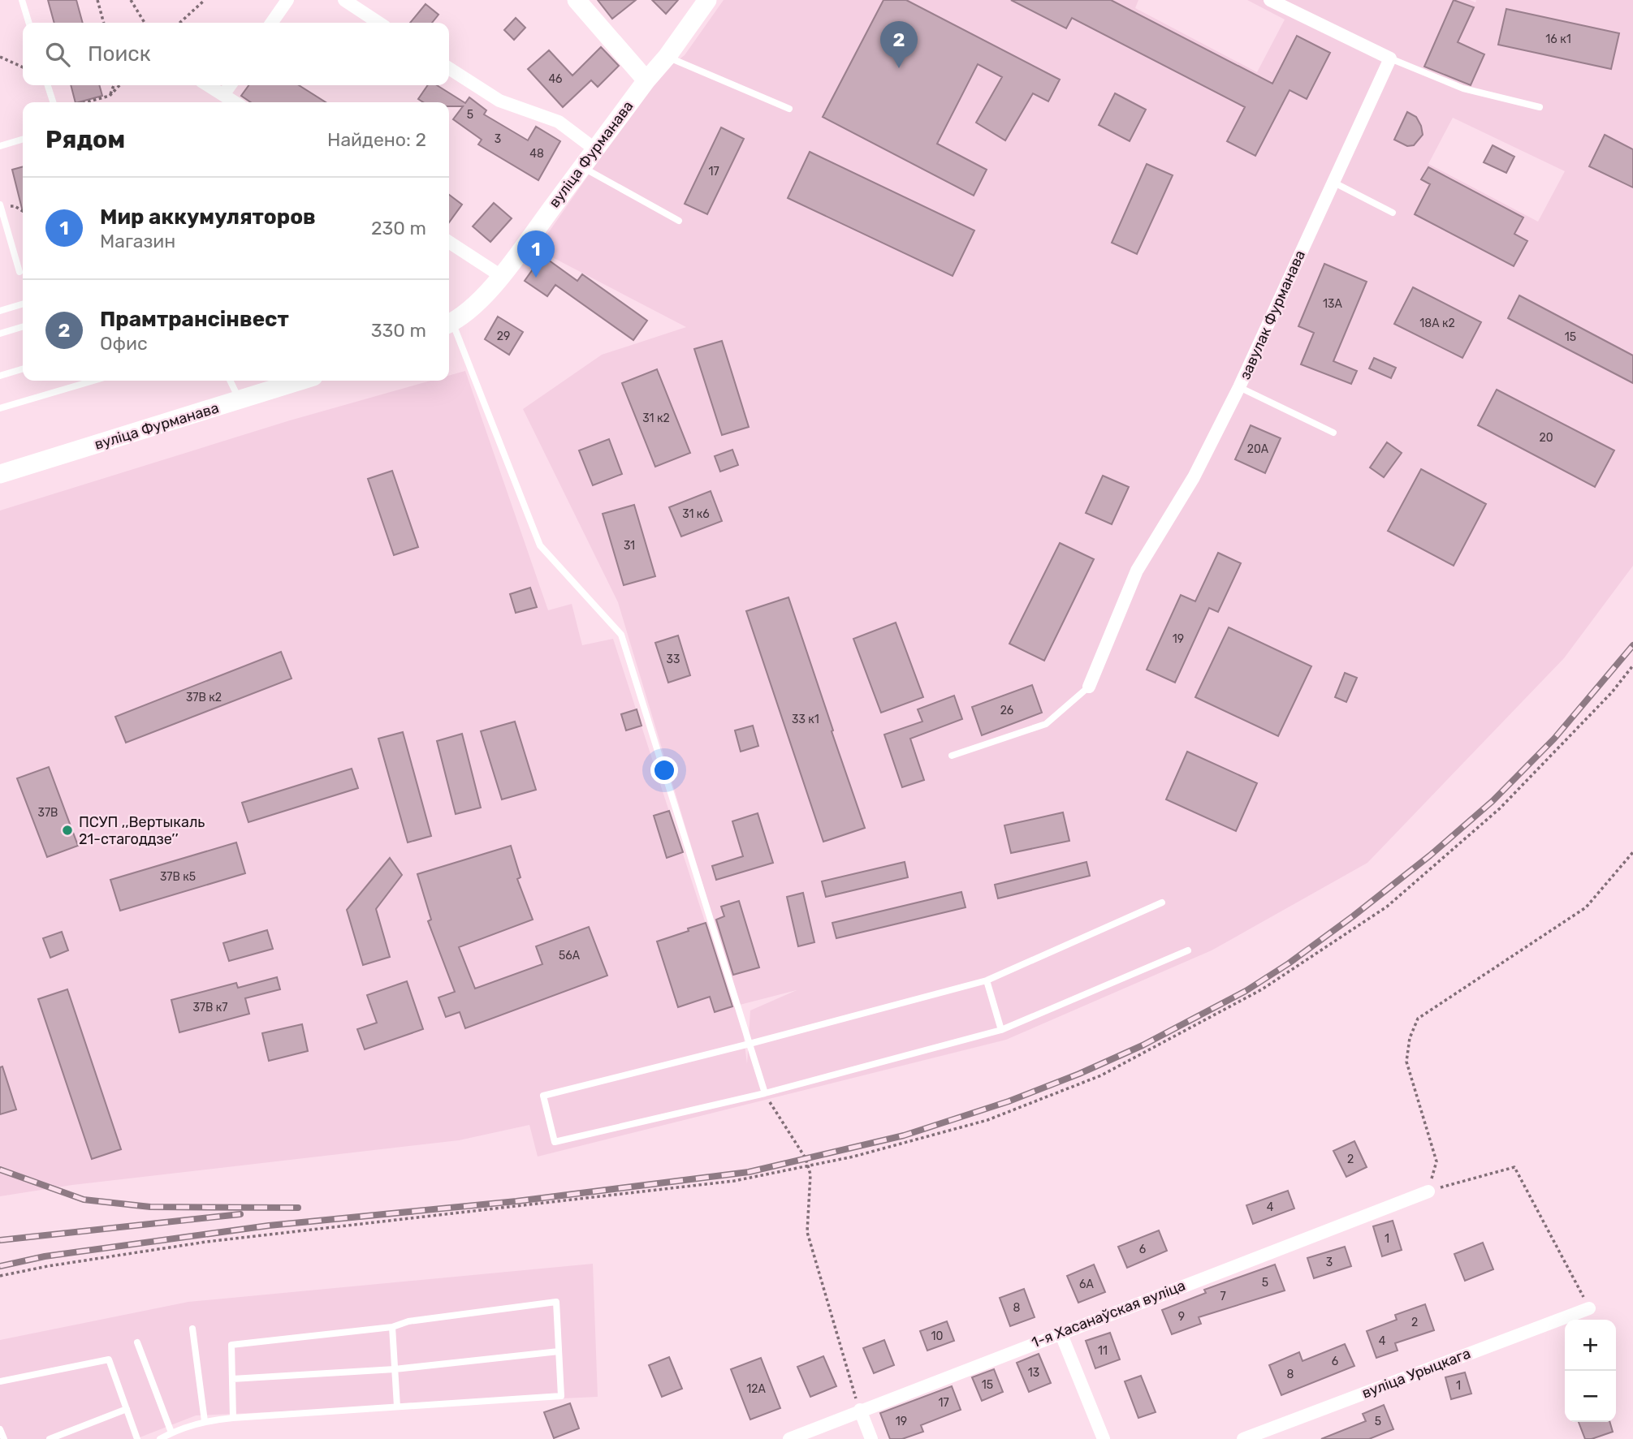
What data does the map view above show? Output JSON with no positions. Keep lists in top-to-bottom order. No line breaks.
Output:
{"streets":{"street":["вуліца Фурманава","завулак Фурманава","1-я Хасанаўская вуліца","вуліца Урыцкага"]},"places":["ПСУП ,,Вертыкаль 21-стагоддзе’’"],"house_numbers":["16 к1","46","5","3","48","17","13А","18А к2","29","15","31 к2","20","20А","31 к6","31","19","33","37В к2","26","33 к1","37В","37В к5","56А","37В к7","2","4","1","6","3","5","6А","7","8","9","2","10","4","11","6","13","8","15","1","12А","17","19","5"],"page":{"pins":["2","1"],"search":"Поиск","heading":["Рядом","Найдено: 2"],"list":[{"mark":"1","name":"Мир аккумуляторов","note":"Магазин","value":"230 m"},{"mark":"2","name":"Прамтрансінвест","note":"Офис","value":"330 m"}],"map_buttons":["+","−"]}}
